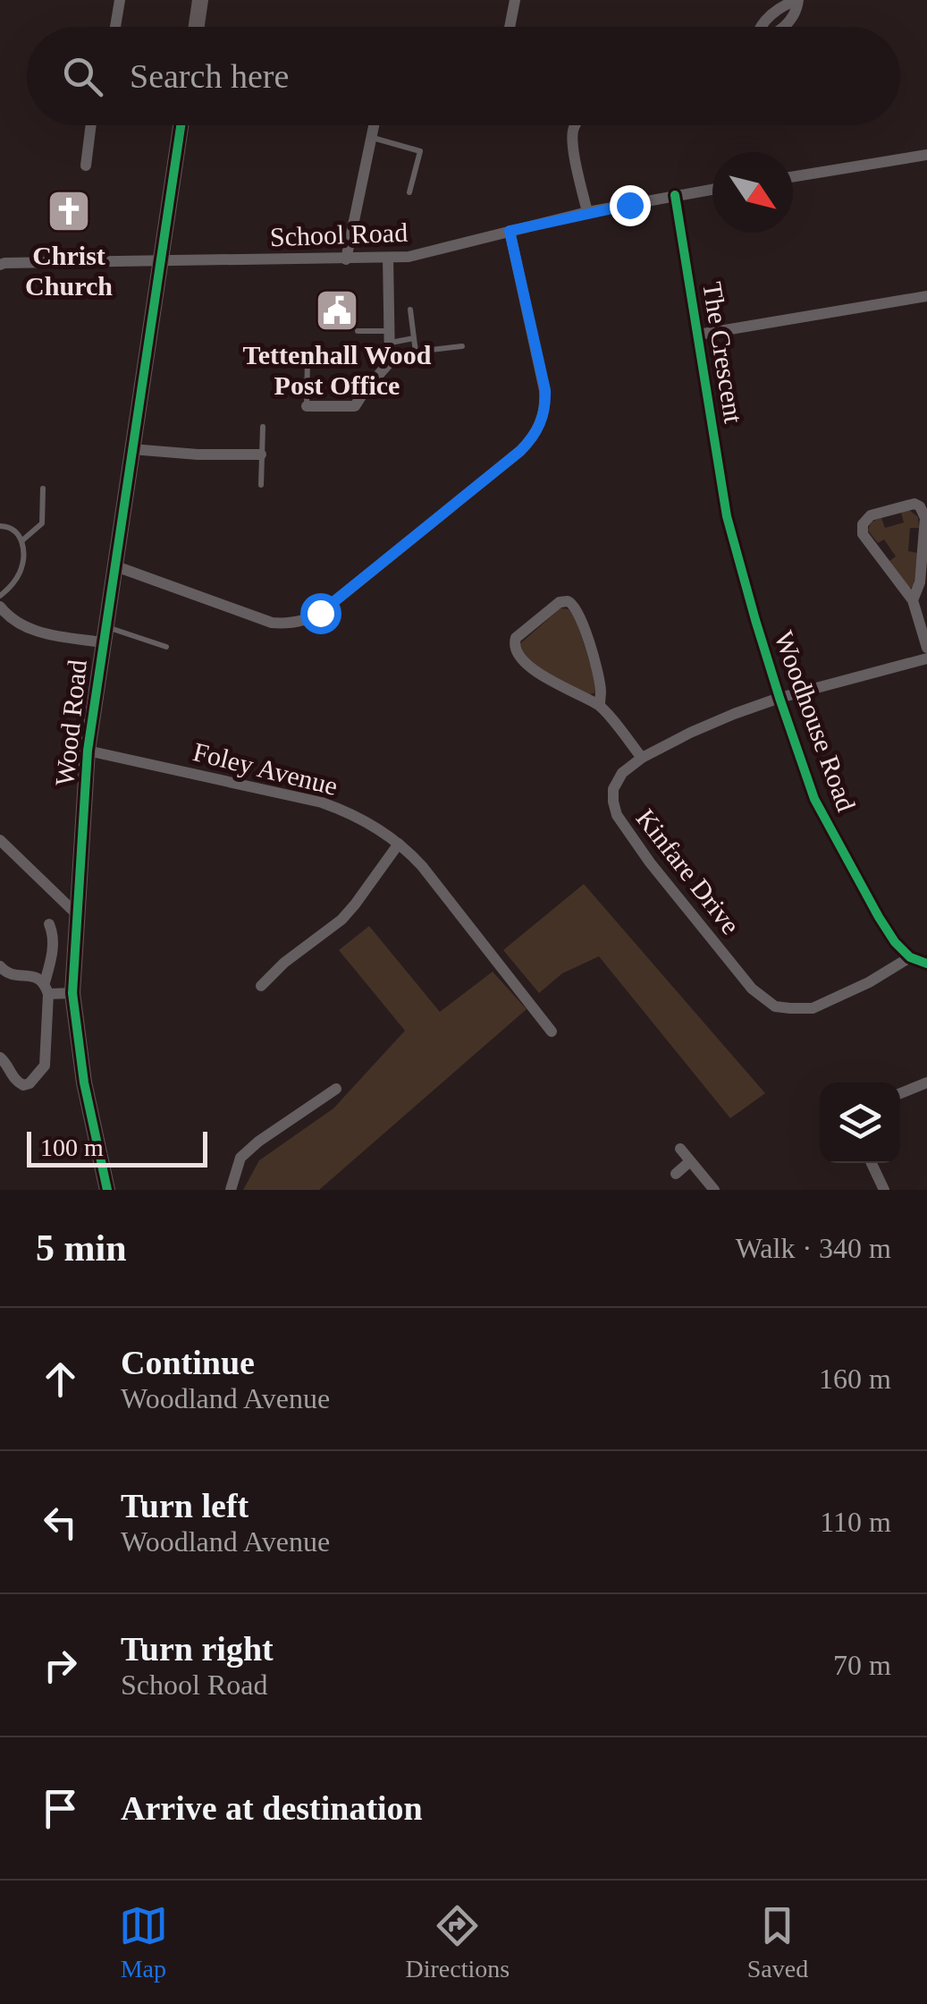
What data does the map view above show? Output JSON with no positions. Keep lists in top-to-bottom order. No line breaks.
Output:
{"streets":{"street":["School Road","The Crescent","Woodhouse Road","Wood Road","Foley Avenue","Kinfare Drive"]},"crossings":[["School Road","The Crescent"],["School Road","Wood Road"],["The Crescent","Woodhouse Road"],["Woodhouse Road","Kinfare Drive"],["Wood Road","Foley Avenue"]],"places":{"church":["Christ Church"],"public building":["Tettenhall Wood Post Office"]},"scale_bar":"100 m","north":"bottom right","page":{"search":"Search here","scale":"100 m","heading":["5 min","Walk · 340 m"],"list":[["Continue","Woodland Avenue","160 m"],["Turn left","Woodland Avenue","110 m"],["Turn right","School Road","70 m"],"Arrive at destination"],"nav":["Map","Directions","Saved"]}}
